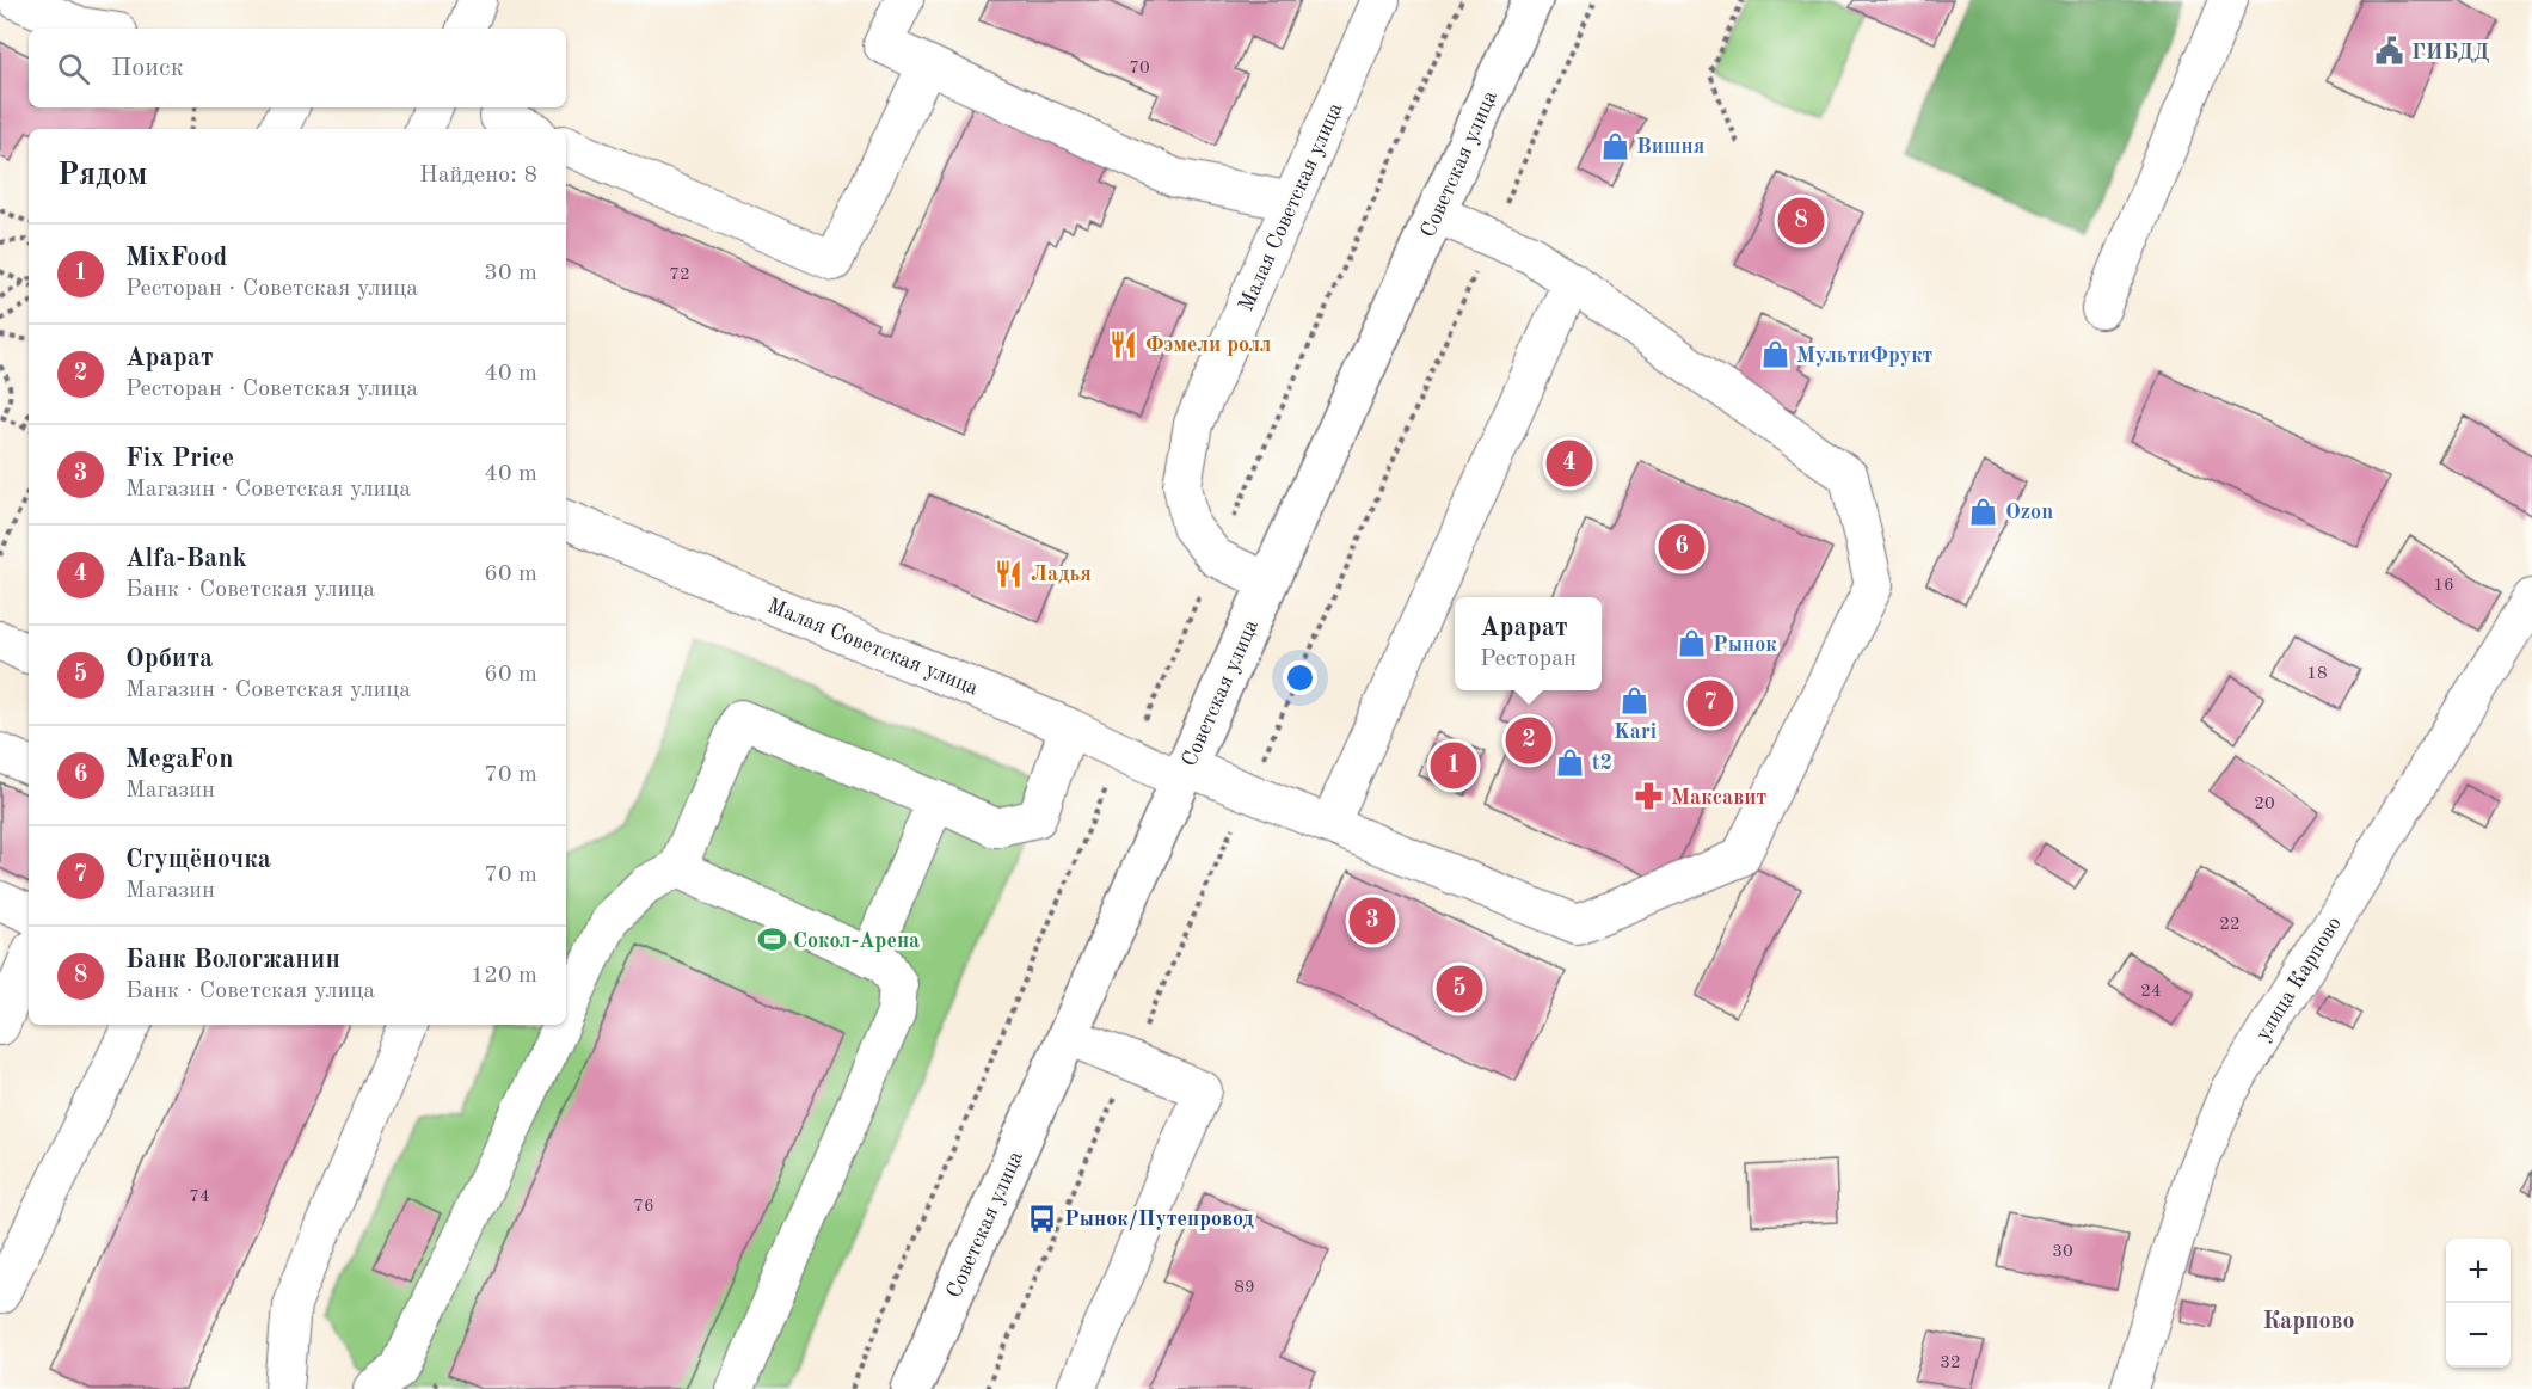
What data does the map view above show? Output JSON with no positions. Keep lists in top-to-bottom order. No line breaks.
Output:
{"streets":{"main road":["Советская улица"],"street":["Малая Советская улица","улица Карпово"]},"crossings":[["Советская улица","Малая Советская улица"]],"districts":["Карпово"],"places":{"public building":["ГИБДД"],"shop":["Вишня","МультиФрукт","Ozon","Рынок","Kari","t2"],"restaurant":["Фэмели ролл","Ладья"],"pharmacy":["Максавит"],"sports":["Сокол-Арена"],"bus stop":["Рынок/Путепровод"]},"house_numbers":["70","72","16","18","20","22","24","74","76","30","89","32"],"page":{"search":"Поиск","heading":["Рядом","Найдено: 8"],"pins":["8","4","6","7","2","1","3","5"],"list":[{"mark":"1","name":"MixFood","note":"Ресторан · Советская улица","value":"30 m"},{"mark":"2","name":"Арарат","note":"Ресторан · Советская улица","value":"40 m"},{"mark":"3","name":"Fix Price","note":"Магазин · Советская улица","value":"40 m"},{"mark":"4","name":"Alfa-Bank","note":"Банк · Советская улица","value":"60 m"},{"mark":"5","name":"Орбита","note":"Магазин · Советская улица","value":"60 m"},{"mark":"6","name":"MegaFon","note":"Магазин","value":"70 m"},{"mark":"7","name":"Сгущёночка","note":"Магазин","value":"70 m"},{"mark":"8","name":"Банк Вологжанин","note":"Банк · Советская улица","value":"120 m"}],"popup":["Арарат","Ресторан"],"map_buttons":["+","−"]}}
